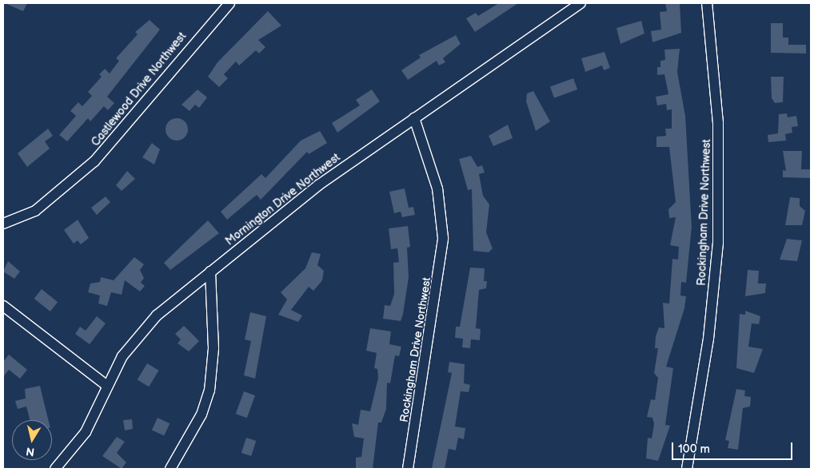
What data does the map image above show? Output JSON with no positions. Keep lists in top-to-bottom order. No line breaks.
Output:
{"streets":{"street":["Castlewood Drive Northwest","Mornington Drive Northwest","Rockingham Drive Northwest"]},"crossings":[["Mornington Drive Northwest","Rockingham Drive Northwest"]],"scale_bar":"100 m","north":"bottom"}
